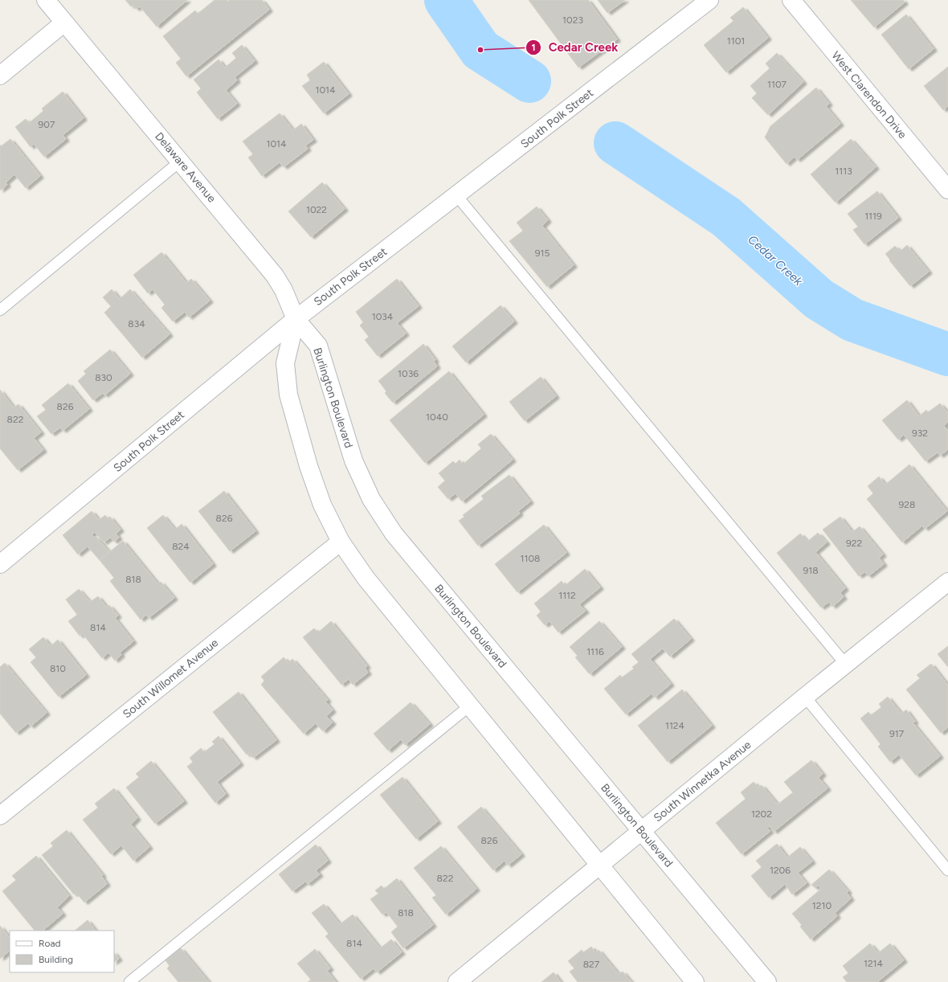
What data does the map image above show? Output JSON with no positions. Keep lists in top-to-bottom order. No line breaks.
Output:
{"streets":{"street":["West Clarendon Drive","South Polk Street","Delaware Avenue","Burlington Boulevard","South Willomet Avenue","South Winnetka Avenue"]},"crossings":[["South Polk Street","Delaware Avenue"],["South Polk Street","Burlington Boulevard"],["Delaware Avenue","Burlington Boulevard"],["Burlington Boulevard","South Winnetka Avenue"]],"water":["Cedar Creek"],"places":["Cedar Creek"],"house_numbers":["1023","1101","1107","1014","907","1014","1113","1022","1119","915","1034","834","1036","830","826","1040","822","932","928","826","922","824","1108","918","818","1112","814","1116","810","1124","917","1202","826","1206","822","1210","818","814","1214","827"],"legend":["Road","Building"]}
